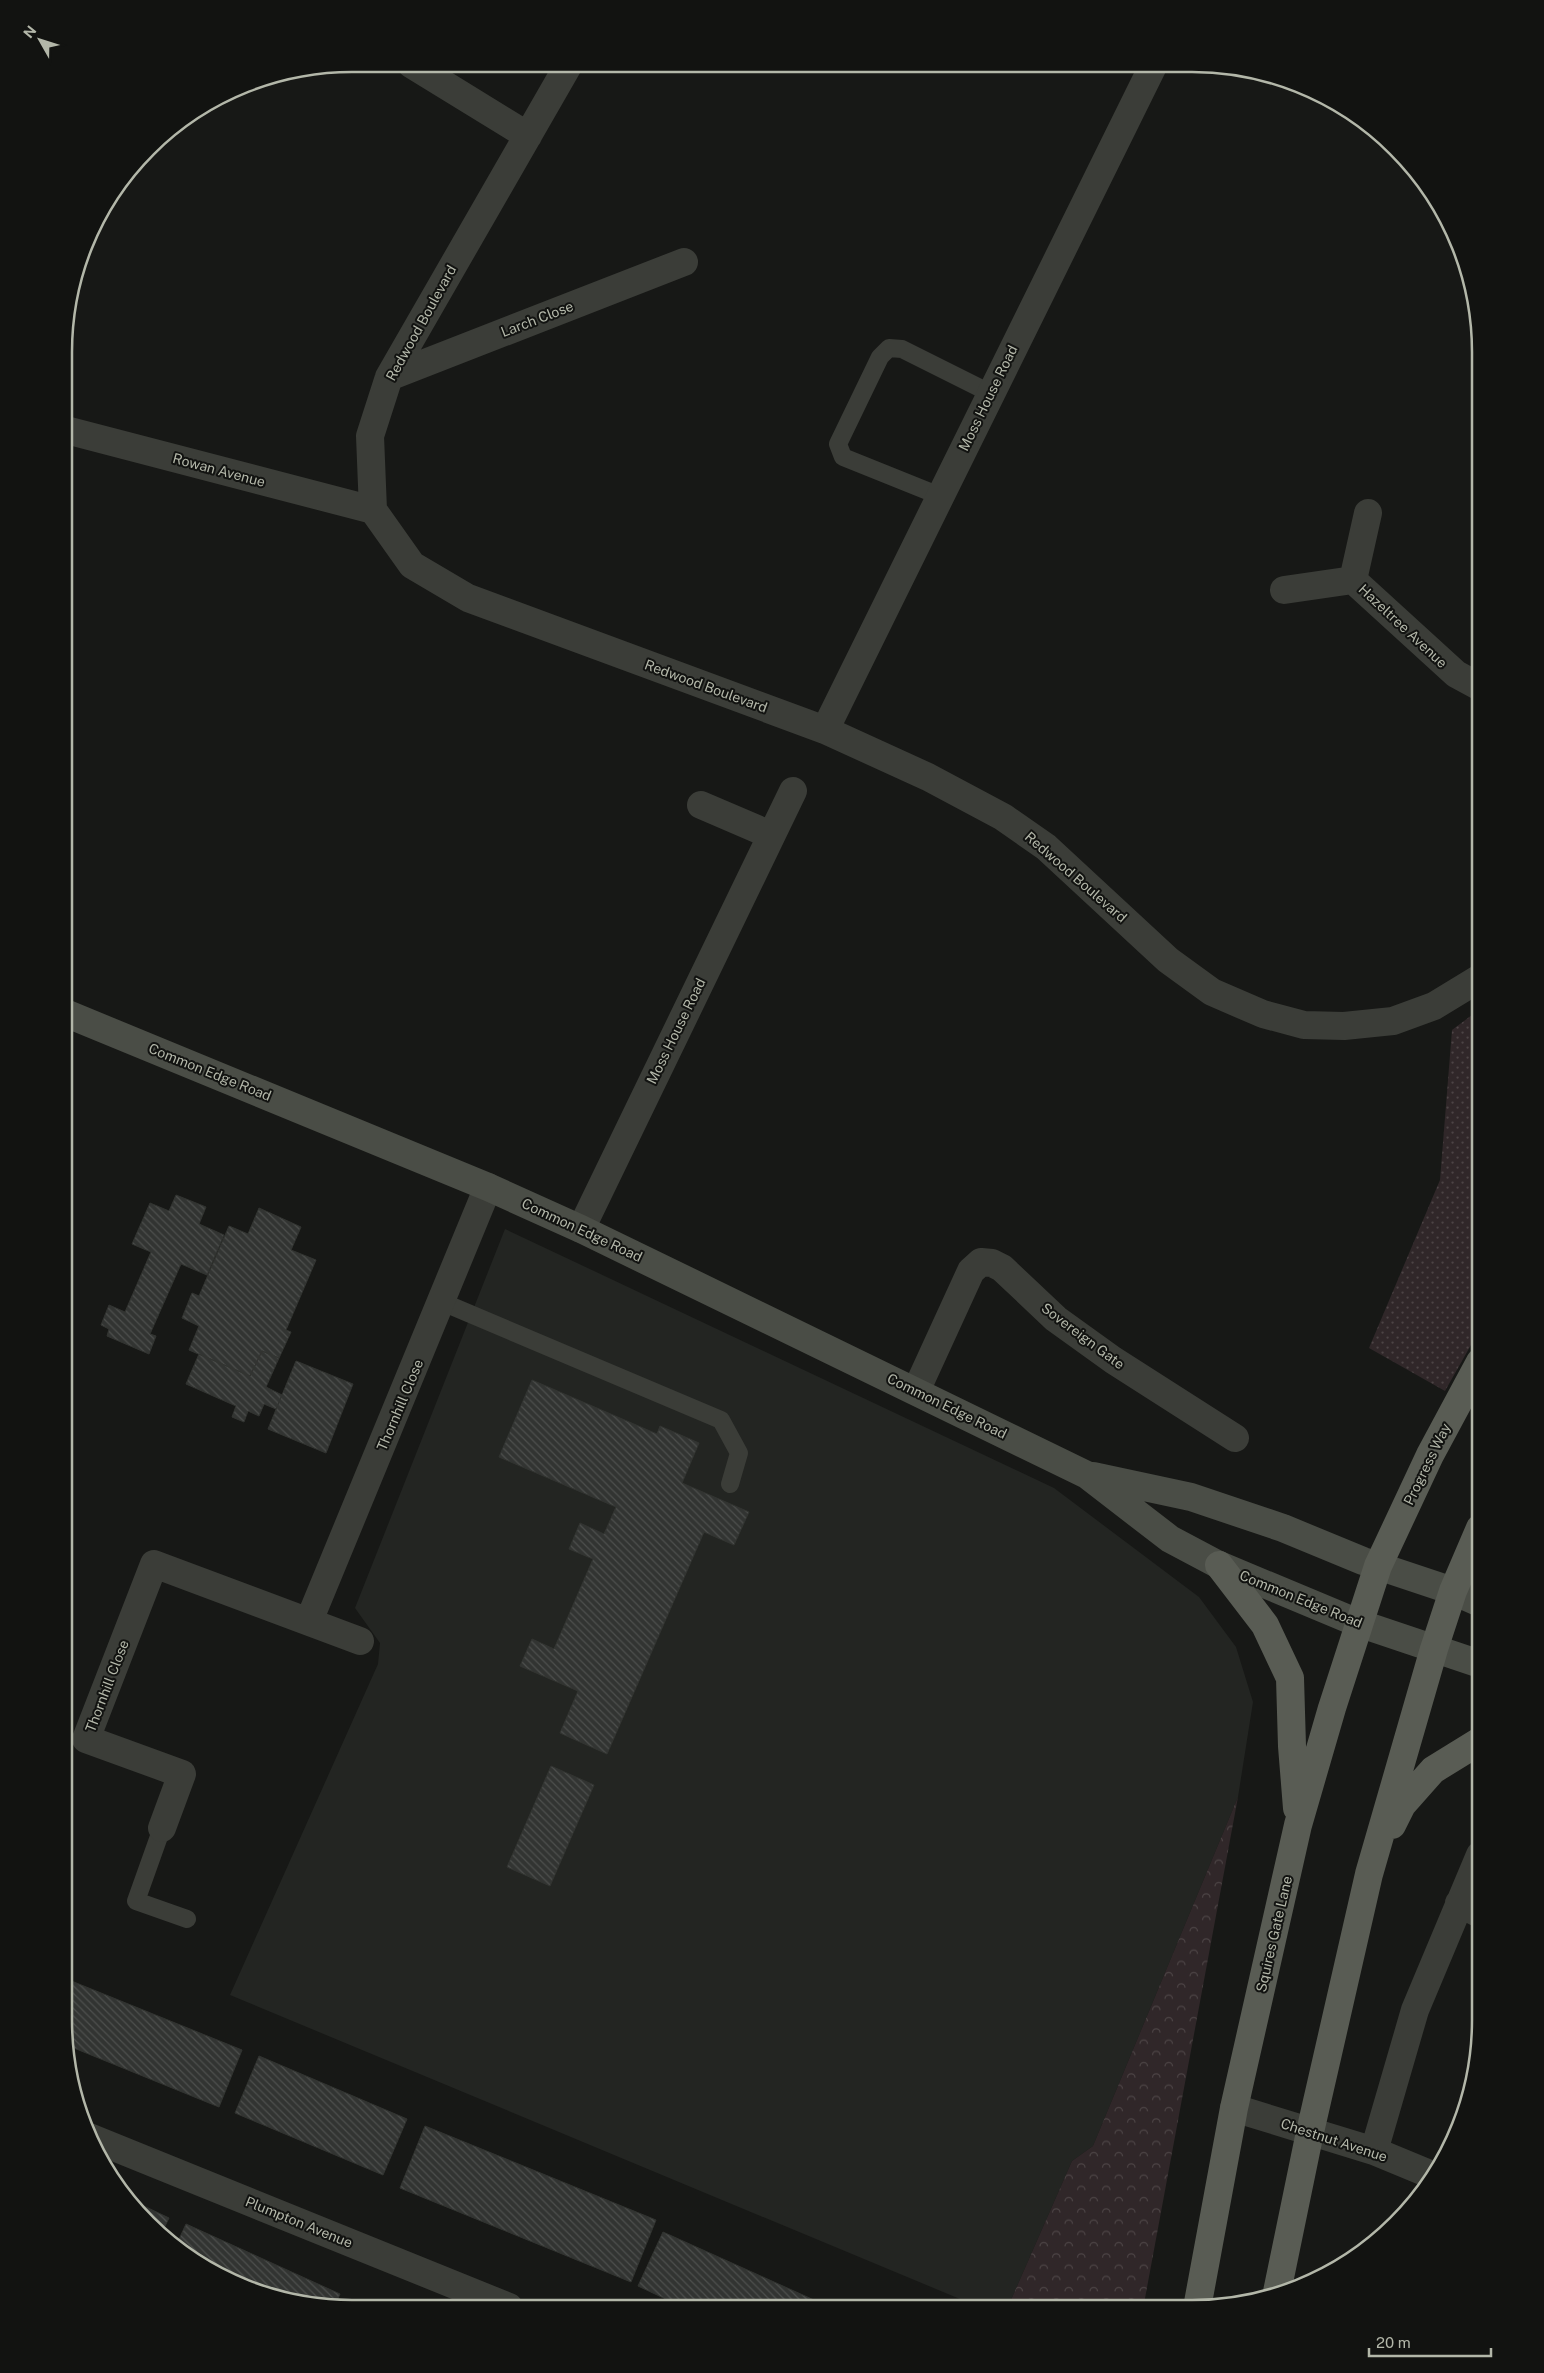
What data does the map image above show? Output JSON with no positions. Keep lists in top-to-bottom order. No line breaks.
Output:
{"streets":{"main road":["Common Edge Road","Progress Way","Squires Gate Lane"],"street":["Larch Close","Redwood Boulevard","Moss House Road","Rowan Avenue","Hazeltree Avenue","Sovereign Gate","Thornhill Close","Chestnut Avenue","Plumpton Avenue"]},"crossings":[["Larch Close","Redwood Boulevard"],["Redwood Boulevard","Moss House Road"],["Redwood Boulevard","Rowan Avenue"],["Moss House Road","Common Edge Road"],["Common Edge Road","Sovereign Gate"],["Common Edge Road","Thornhill Close"],["Common Edge Road","Progress Way"],["Common Edge Road","Squires Gate Lane"],["Progress Way","Squires Gate Lane"],["Squires Gate Lane","Chestnut Avenue"]],"scale_bar":"20 m","north":"top left"}
